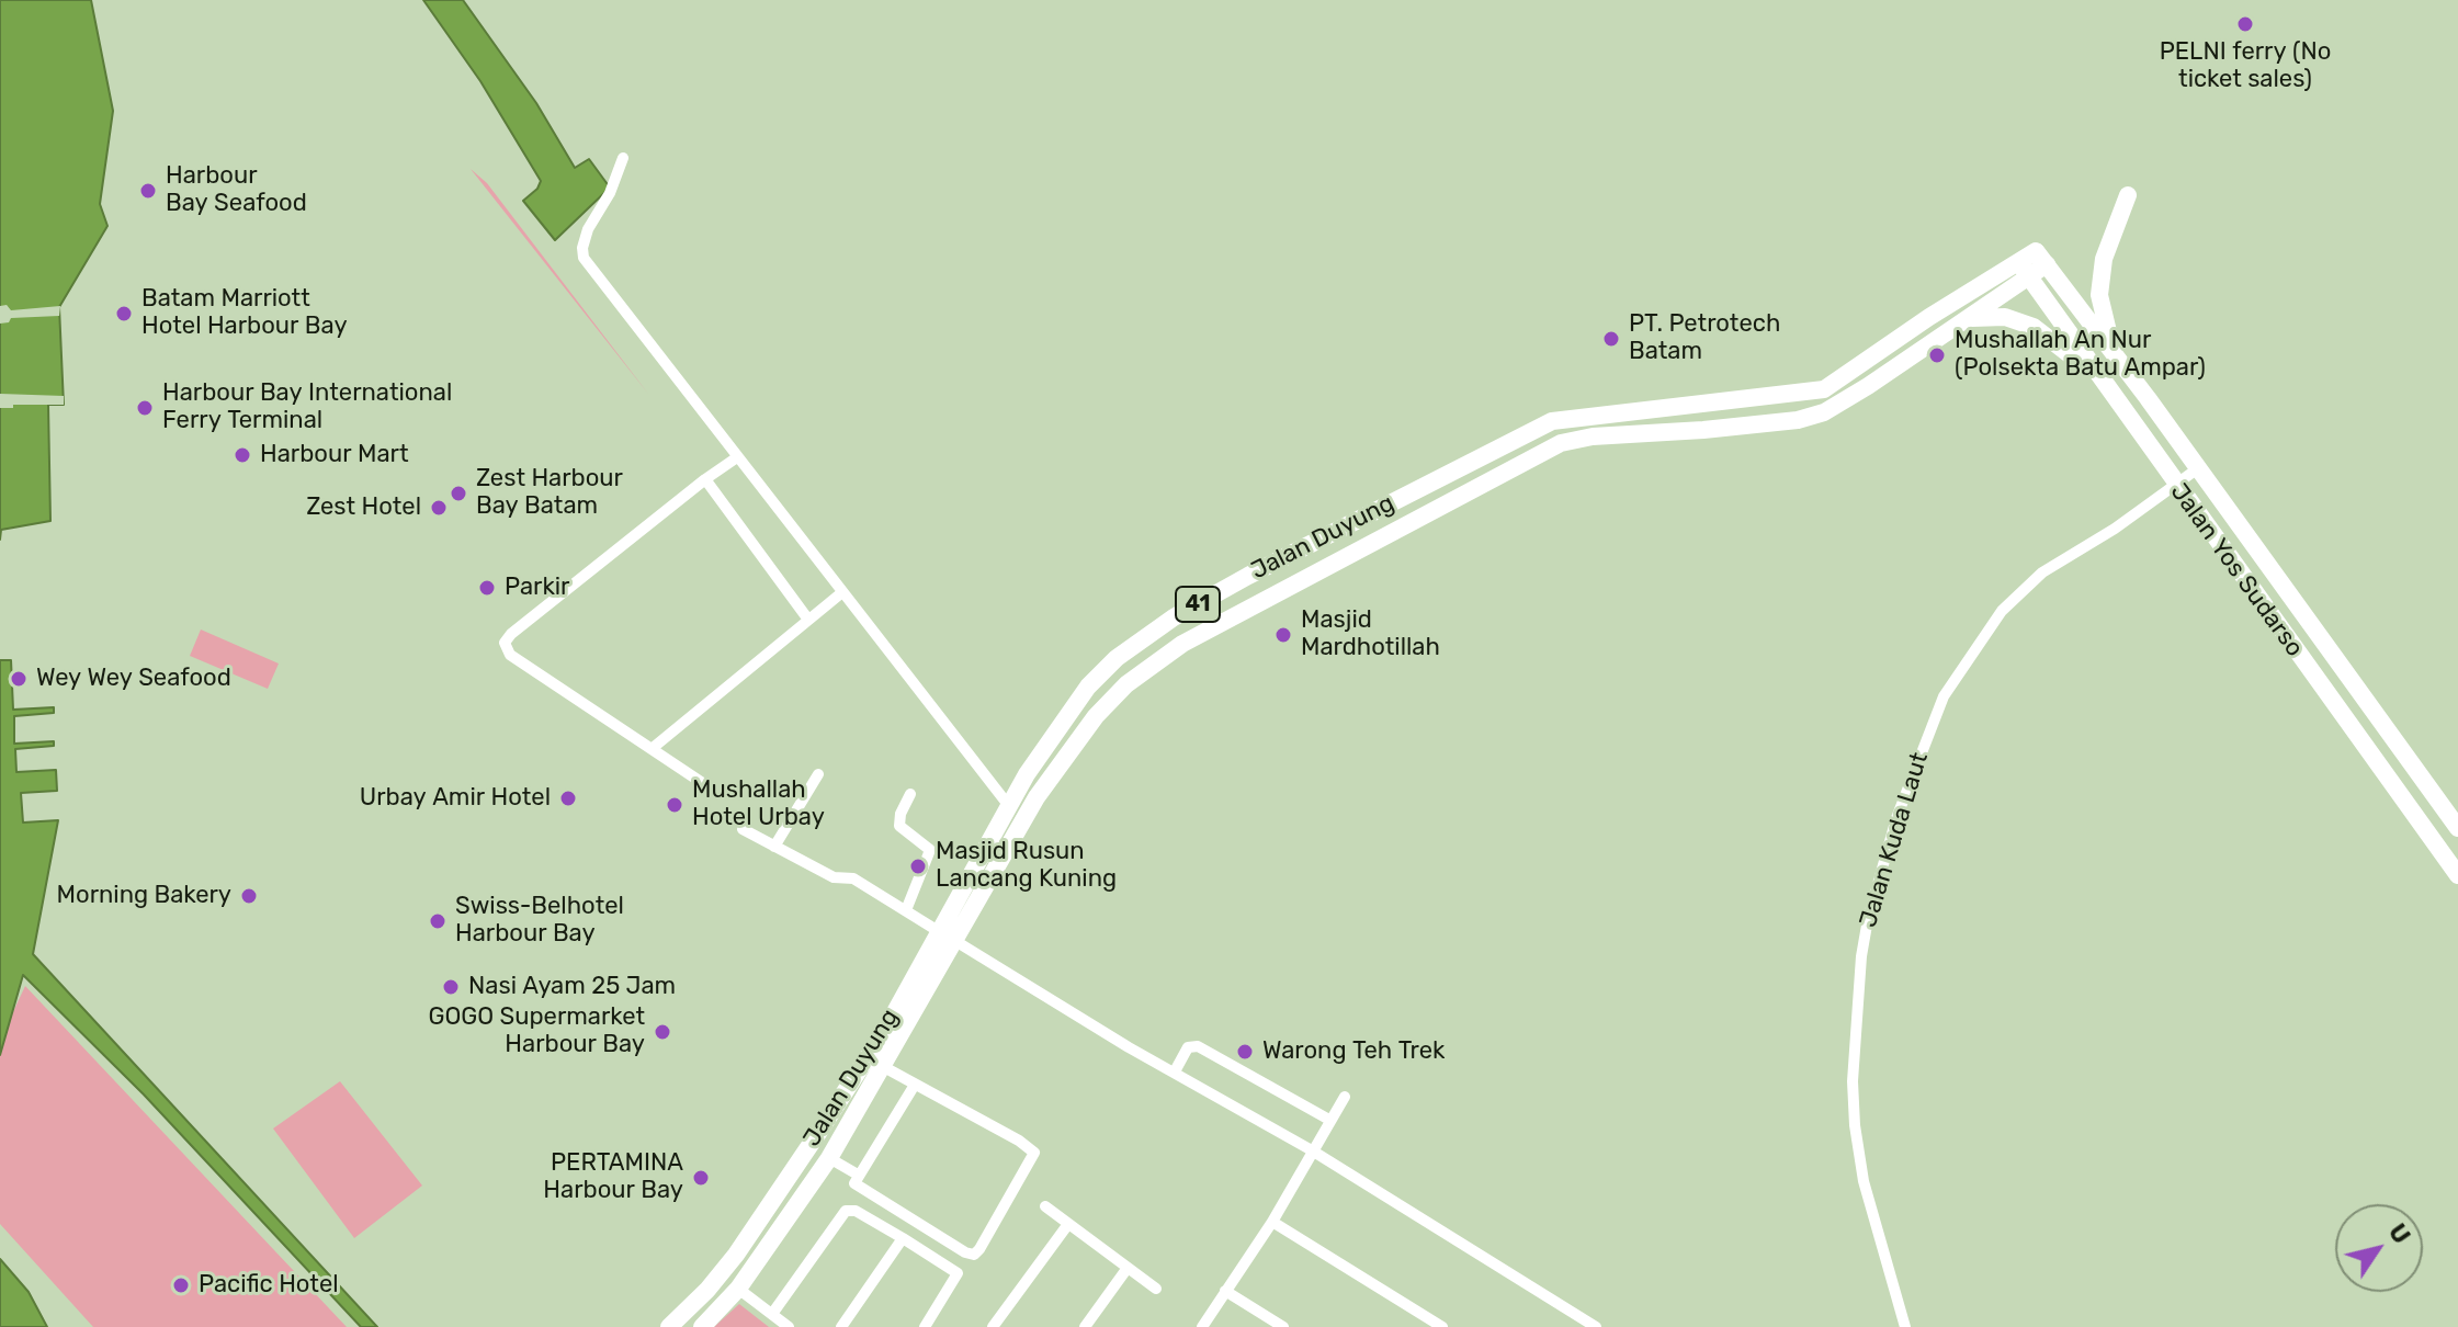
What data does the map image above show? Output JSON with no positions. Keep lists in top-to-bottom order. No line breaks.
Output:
{"streets":{"main road":["Jalan Duyung","Jalan Yos Sudarso","41"],"street":["Jalan Kuda Laut"]},"crossings":[["Jalan Duyung","Jalan Yos Sudarso"],["Jalan Yos Sudarso","Jalan Kuda Laut"]],"places":["PELNI ferry (No ticket sales)","Harbour Bay Seafood","Batam Marriott Hotel Harbour Bay","PT. Petrotech Batam","Mushallah An Nur (Polsekta Batu Ampar)","Harbour Bay International Ferry Terminal","Harbour Mart","Zest Harbour Bay Batam","Zest Hotel","Parkir","Masjid Mardhotillah","Wey Wey Seafood","Urbay Amir Hotel","Mushallah Hotel Urbay","Masjid Rusun Lancang Kuning","Morning Bakery","Swiss-Belhotel Harbour Bay","Nasi Ayam 25 Jam","GOGO Supermarket Harbour Bay","Warong Teh Trek","PERTAMINA Harbour Bay","Pacific Hotel"],"north":"top right"}
